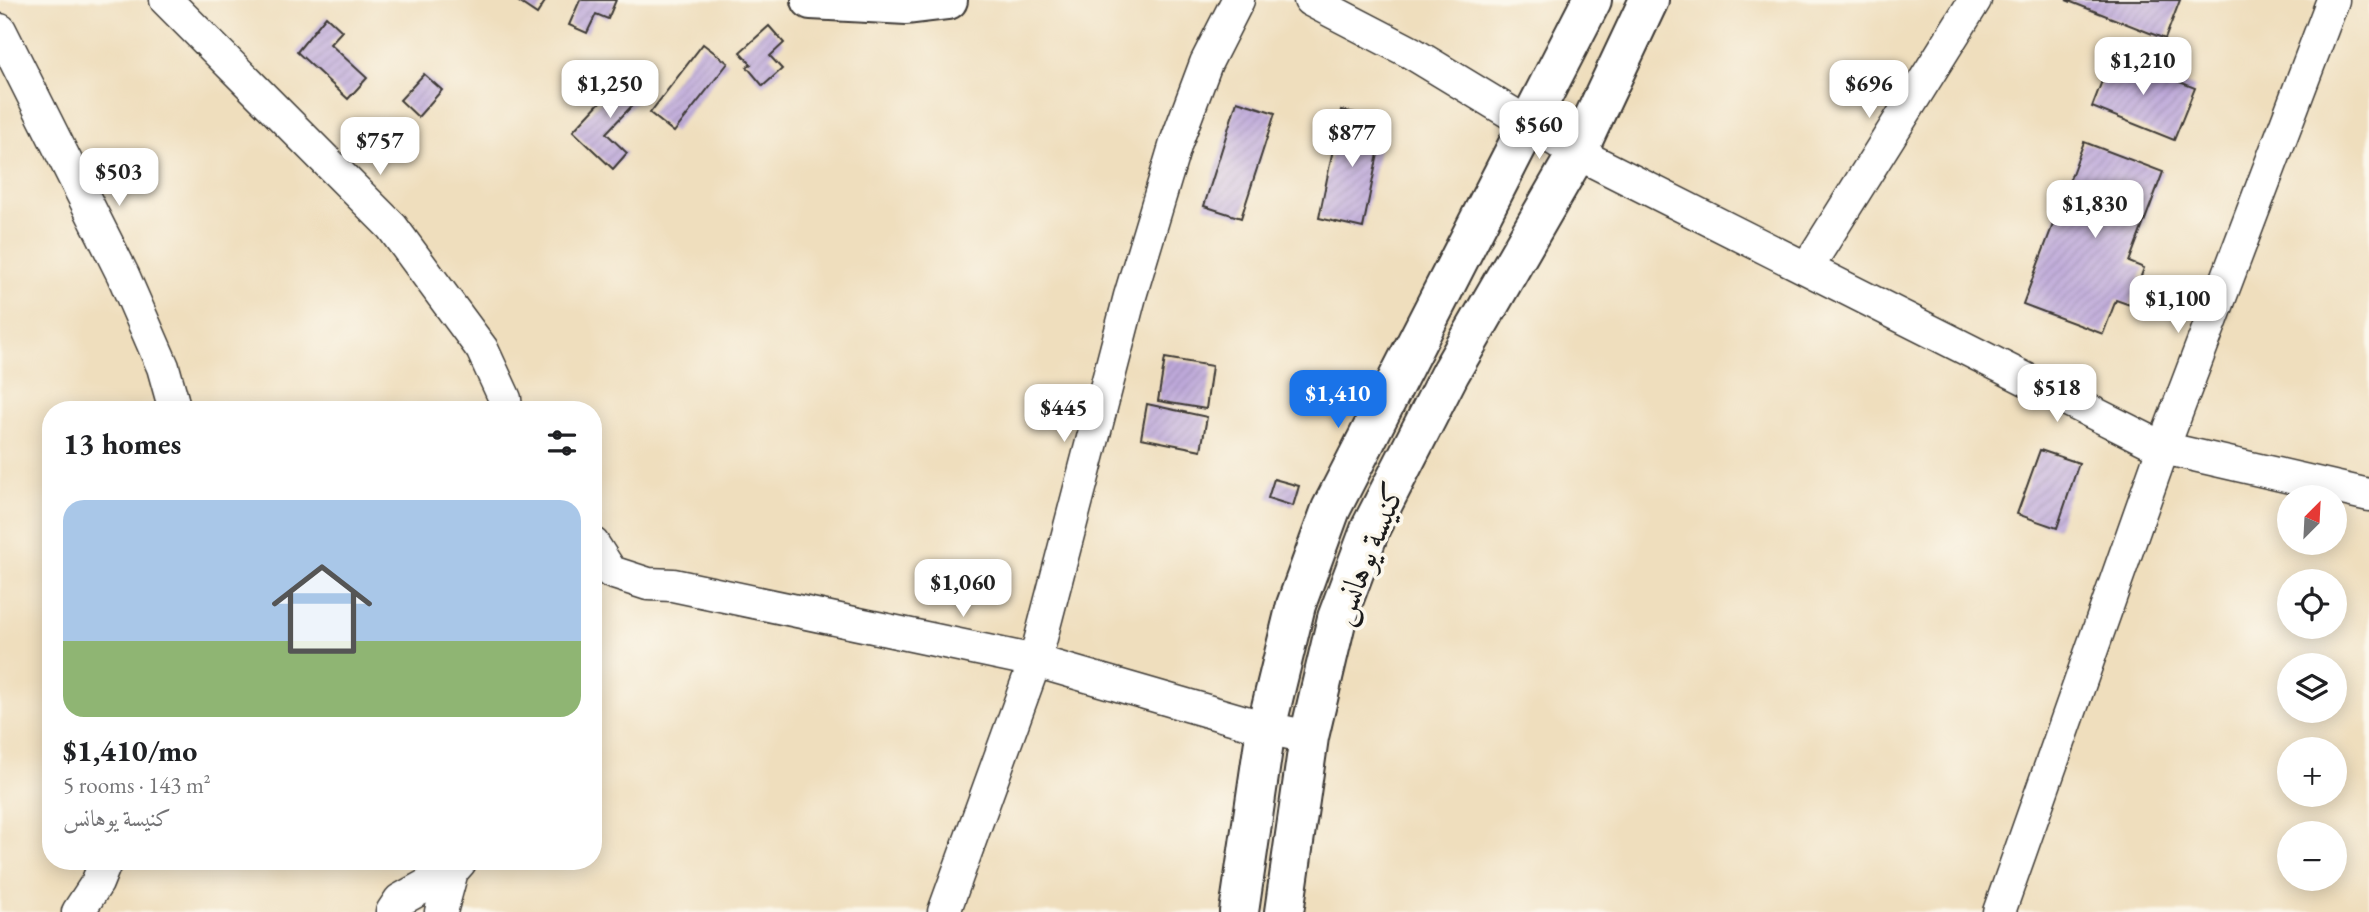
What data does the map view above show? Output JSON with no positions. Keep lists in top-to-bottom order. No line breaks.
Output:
{"streets":{"street":["كنيسة يوهانس"]},"north":"top right","page":{"price":["$1,210","$1,250","$696","$560","$877","$757","$503","$1,830","$1,100","$518","$1,410","$445","$1,060"],"heading":"13 homes","map_buttons":["+","−"],"list":[{"name":"$1,410/mo","note":"5 rooms · 143 m² · كنيسة يوهانس"}]}}
